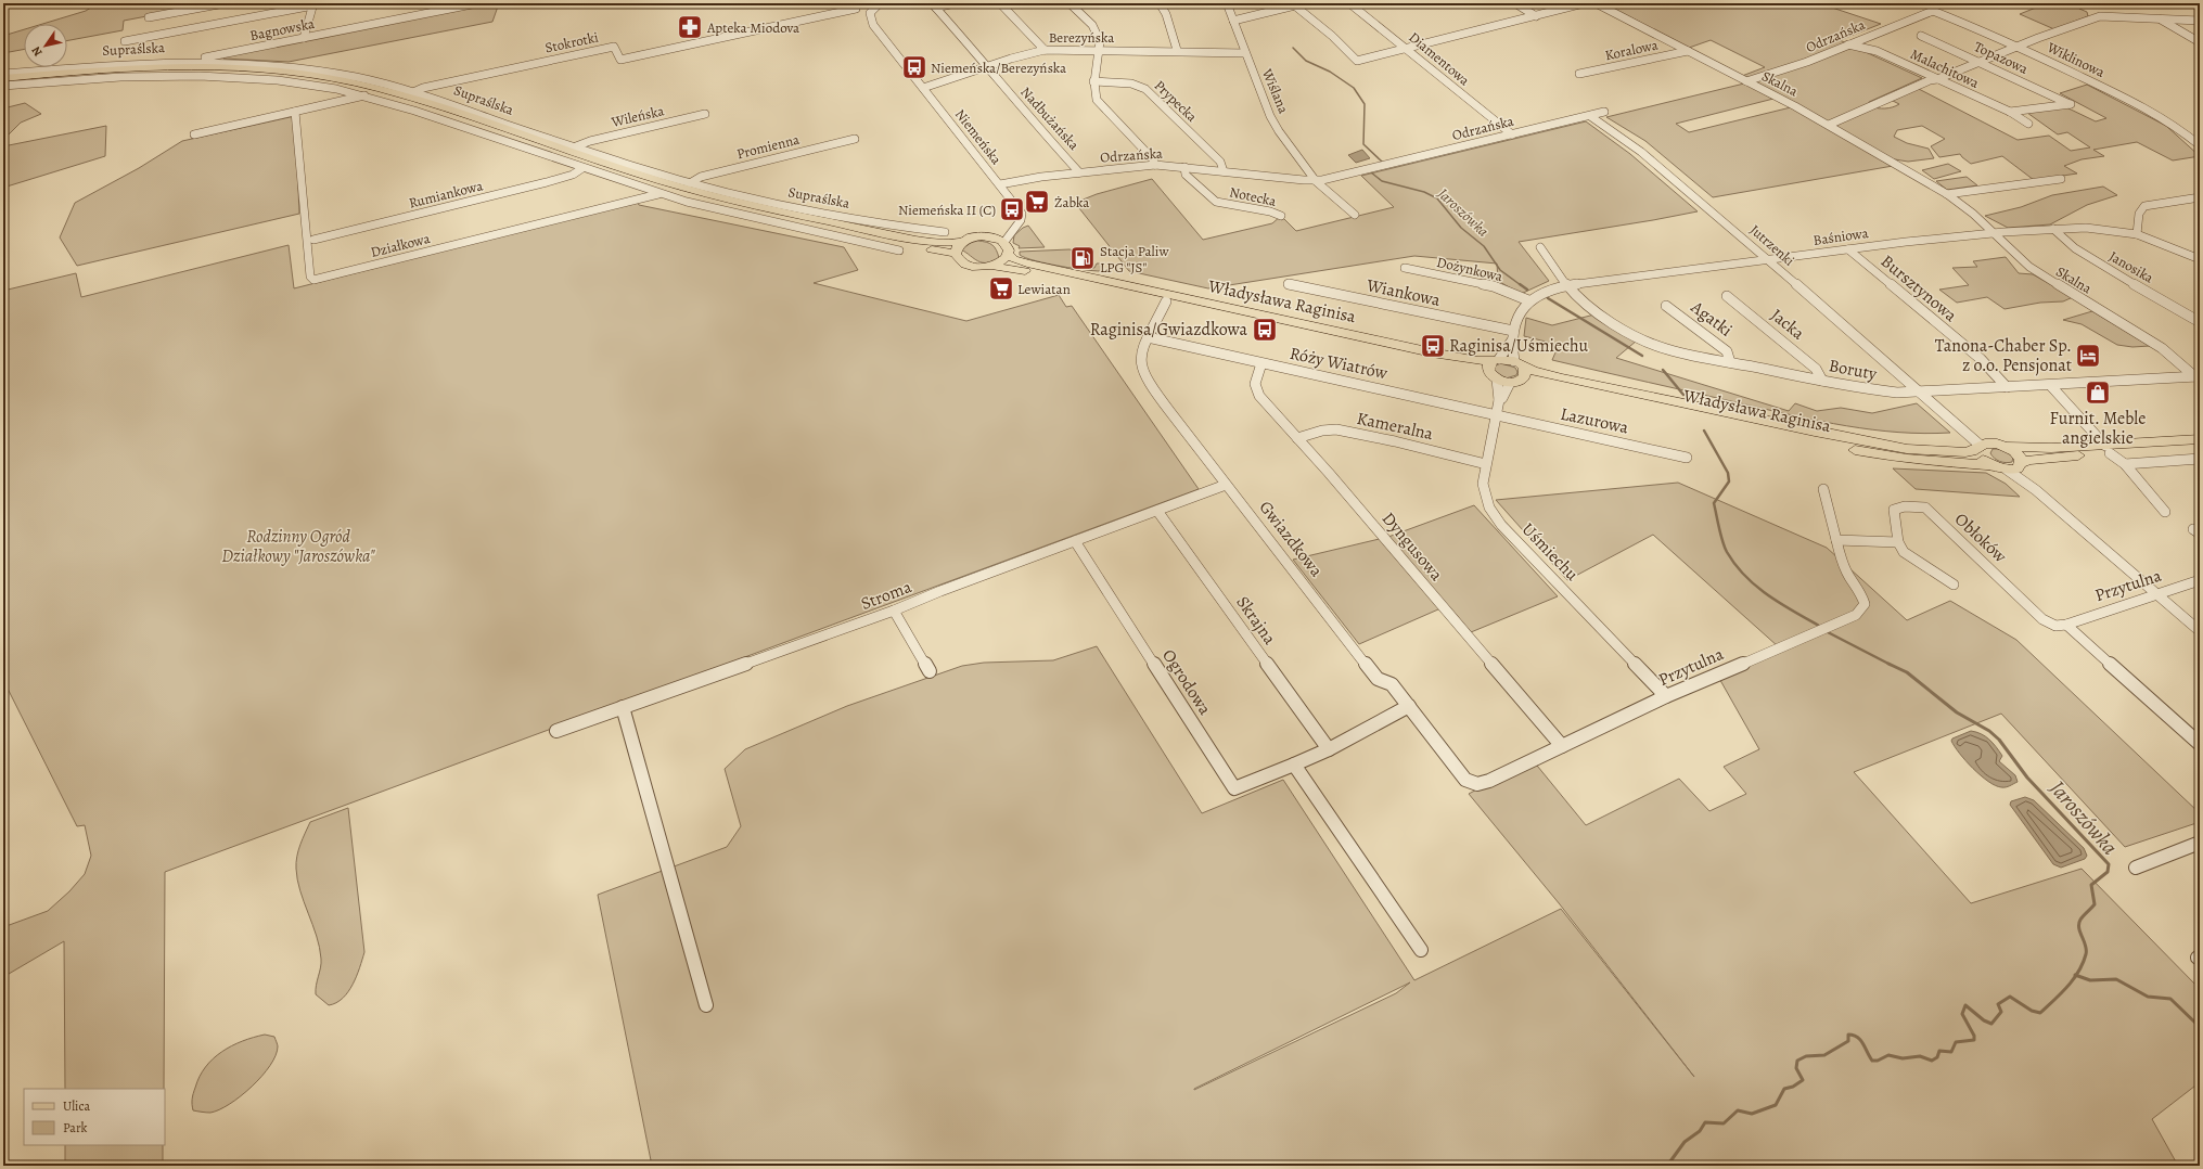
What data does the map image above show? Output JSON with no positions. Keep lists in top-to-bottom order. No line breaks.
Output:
{"streets":{"main road":["Władysława Raginisa"],"street":["Bagnowska","Odrzańska","Berezyńska","Stokrotki","Supraślska","Koralowa","Topazowa","Diamentowa","Wiklinowa","Malachitowa","Skalna","Wiślana","Prypecka","Wileńska","Nadbużańska","Niemeńska","Promienna","Rumiankowa","Notecka","Baśniowa","Działkowa","Jutrzenki","Janosika","Dożynkowa","Bursztynowa","Wiankowa","Agatki","Jacka","Róży Wiatrów","Boruty","Lazurowa","Kameralna","Obłoków","Gwiazdkowa","Dyngusowa","Uśmiechu","Przytulna","Stroma","Skrajna","Ogrodowa"]},"crossings":[["Bagnowska","Supraślska"],["Odrzańska","Diamentowa"],["Odrzańska","Wiklinowa"],["Odrzańska","Malachitowa"],["Odrzańska","Skalna"],["Odrzańska","Wiślana"],["Odrzańska","Prypecka"],["Odrzańska","Nadbużańska"],["Odrzańska","Niemeńska"],["Odrzańska","Notecka"],["Odrzańska","Jutrzenki"],["Berezyńska","Wiślana"],["Berezyńska","Nadbużańska"],["Berezyńska","Niemeńska"],["Stokrotki","Supraślska"],["Supraślska","Wileńska"],["Supraślska","Promienna"],["Supraślska","Rumiankowa"],["Supraślska","Działkowa"],["Koralowa","Skalna"],["Topazowa","Malachitowa"],["Skalna","Baśniowa"],["Skalna","Boruty"],["Baśniowa","Jutrzenki"],["Baśniowa","Janosika"],["Baśniowa","Dożynkowa"],["Baśniowa","Bursztynowa"],["Baśniowa","Boruty"],["Jutrzenki","Władysława Raginisa"],["Jutrzenki","Boruty"],["Bursztynowa","Boruty"],["Władysława Raginisa","Gwiazdkowa"],["Władysława Raginisa","Uśmiechu"],["Agatki","Boruty"],["Jacka","Boruty"],["Róży Wiatrów","Lazurowa"],["Róży Wiatrów","Gwiazdkowa"],["Róży Wiatrów","Dyngusowa"],["Róży Wiatrów","Uśmiechu"],["Lazurowa","Uśmiechu"],["Kameralna","Dyngusowa"],["Kameralna","Uśmiechu"],["Obłoków","Przytulna"],["Gwiazdkowa","Przytulna"],["Gwiazdkowa","Stroma"],["Gwiazdkowa","Ogrodowa"],["Dyngusowa","Przytulna"],["Uśmiechu","Przytulna"],["Stroma","Skrajna"],["Stroma","Ogrodowa"],["Skrajna","Ogrodowa"]],"water":["Jaroszówka"],"parks":["Rodzinny Ogród Działkowy \"Jaroszówka\""],"places":{"pharmacy":["Apteka Miodova"],"bus stop":["Niemeńska/Berezyńska","Niemeńska II (C)","Raginisa/Gwiazdkowa","Raginisa/Uśmiechu"],"supermarket":["Żabka","Lewiatan"],"fuel station":["Stacja Paliw LPG \"JS\""],"hotel":["Tanona-Chaber Sp. z o.o. Pensjonat"],"shop":["Furnit. Meble angielskie"]},"legend":["Ulica","Park"],"north":"bottom left"}
